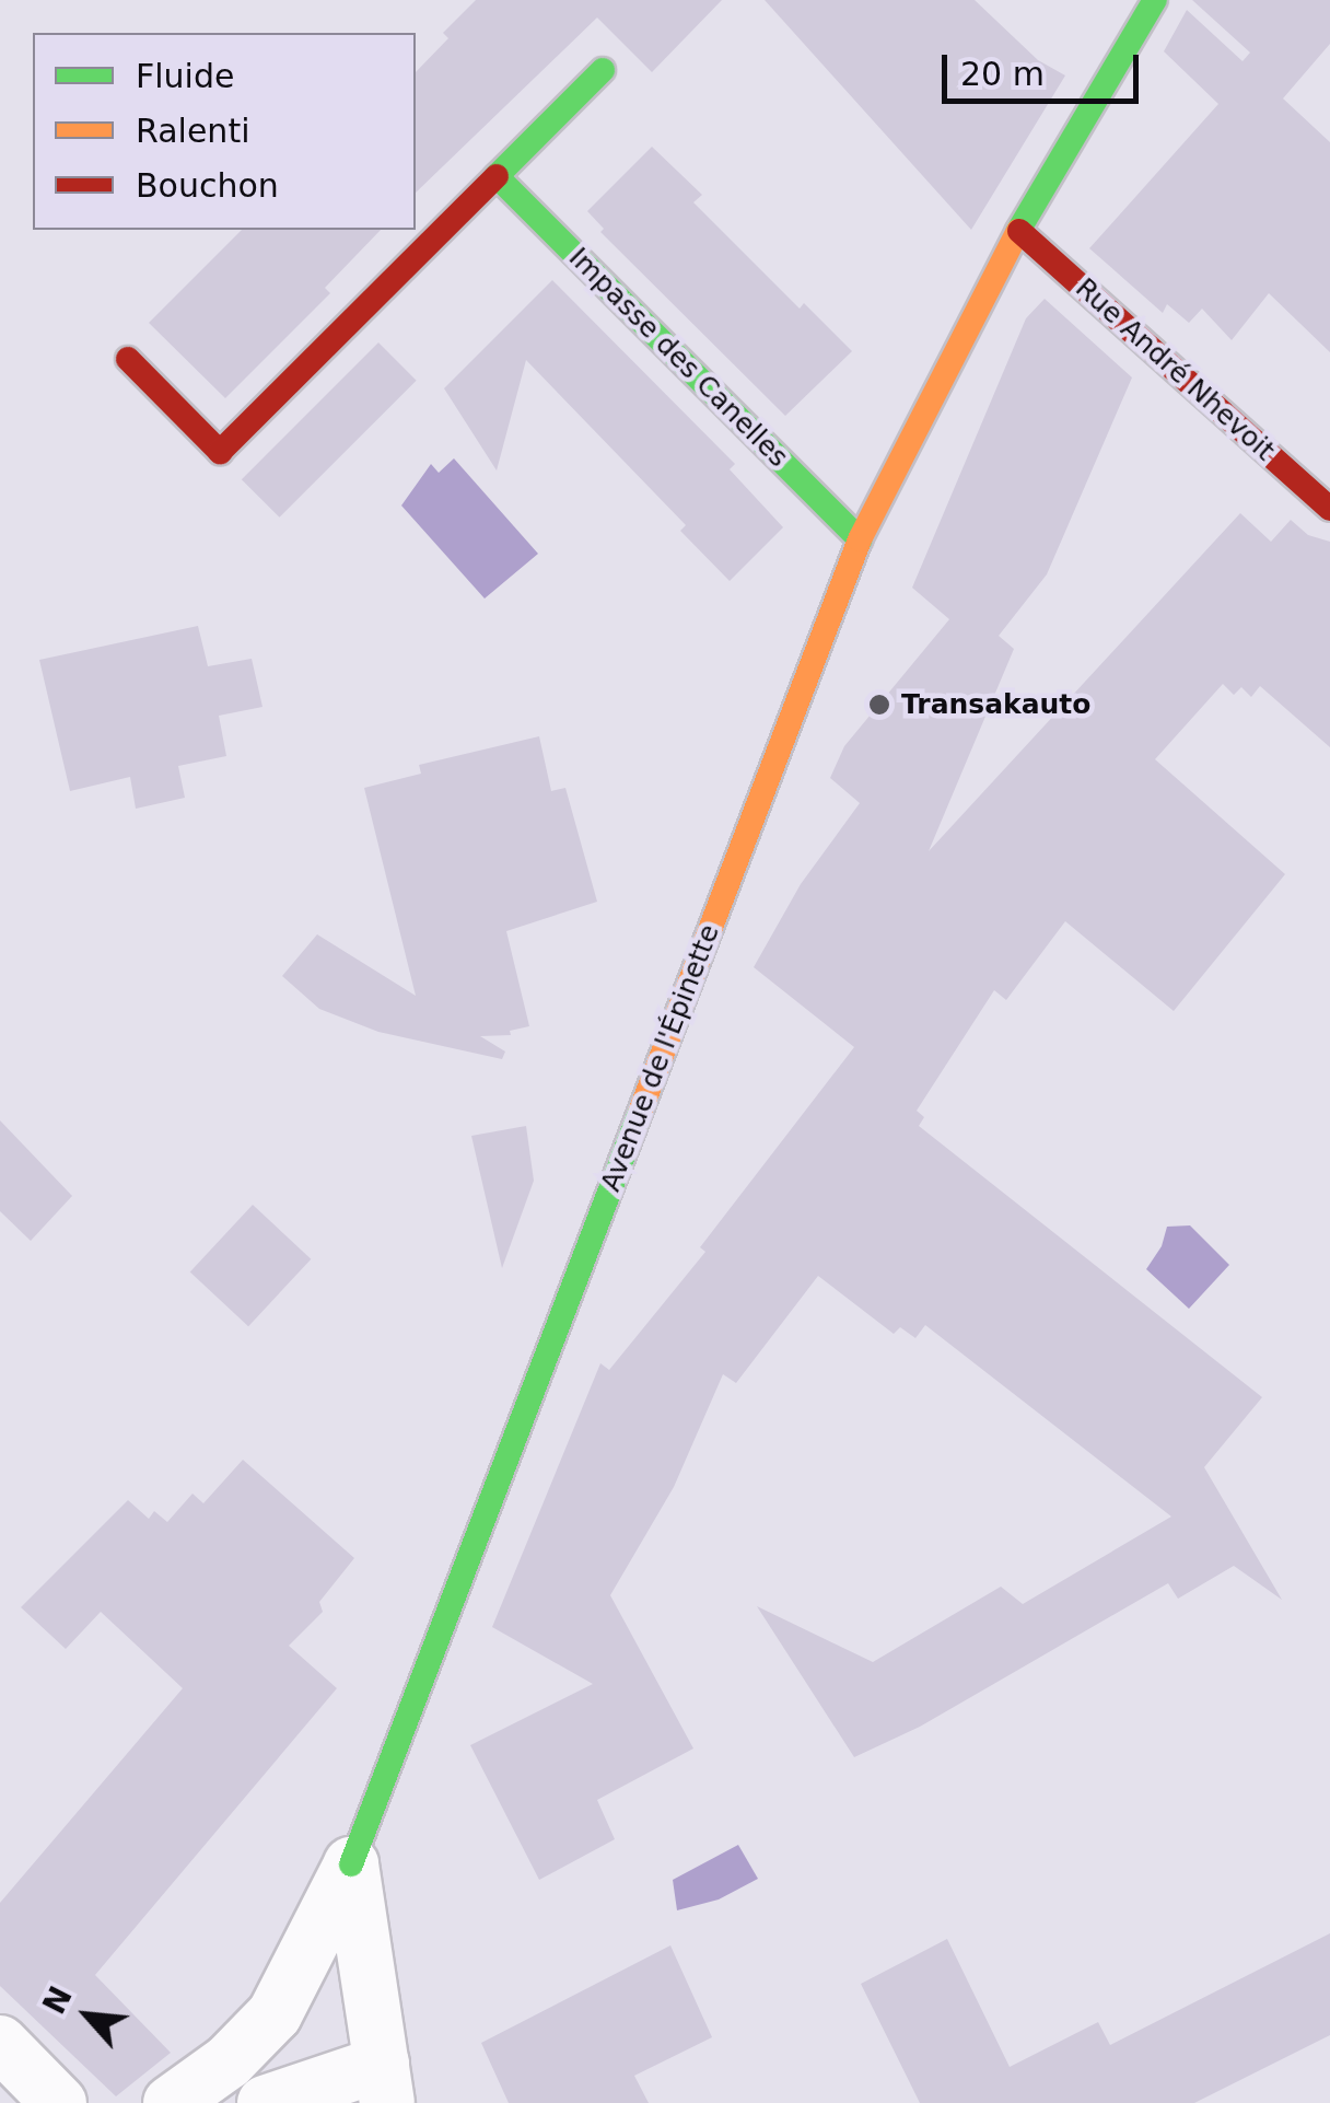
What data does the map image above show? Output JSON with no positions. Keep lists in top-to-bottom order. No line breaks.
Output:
{"streets":{"street":["Impasse des Canelles","Rue André Nhevoit","Avenue de l'Épinette"]},"crossings":[["Impasse des Canelles","Avenue de l'Épinette"],["Rue André Nhevoit","Avenue de l'Épinette"]],"places":["Transakauto"],"legend":["Fluide","Ralenti","Bouchon"],"scale_bar":"20 m","north":"top left"}
